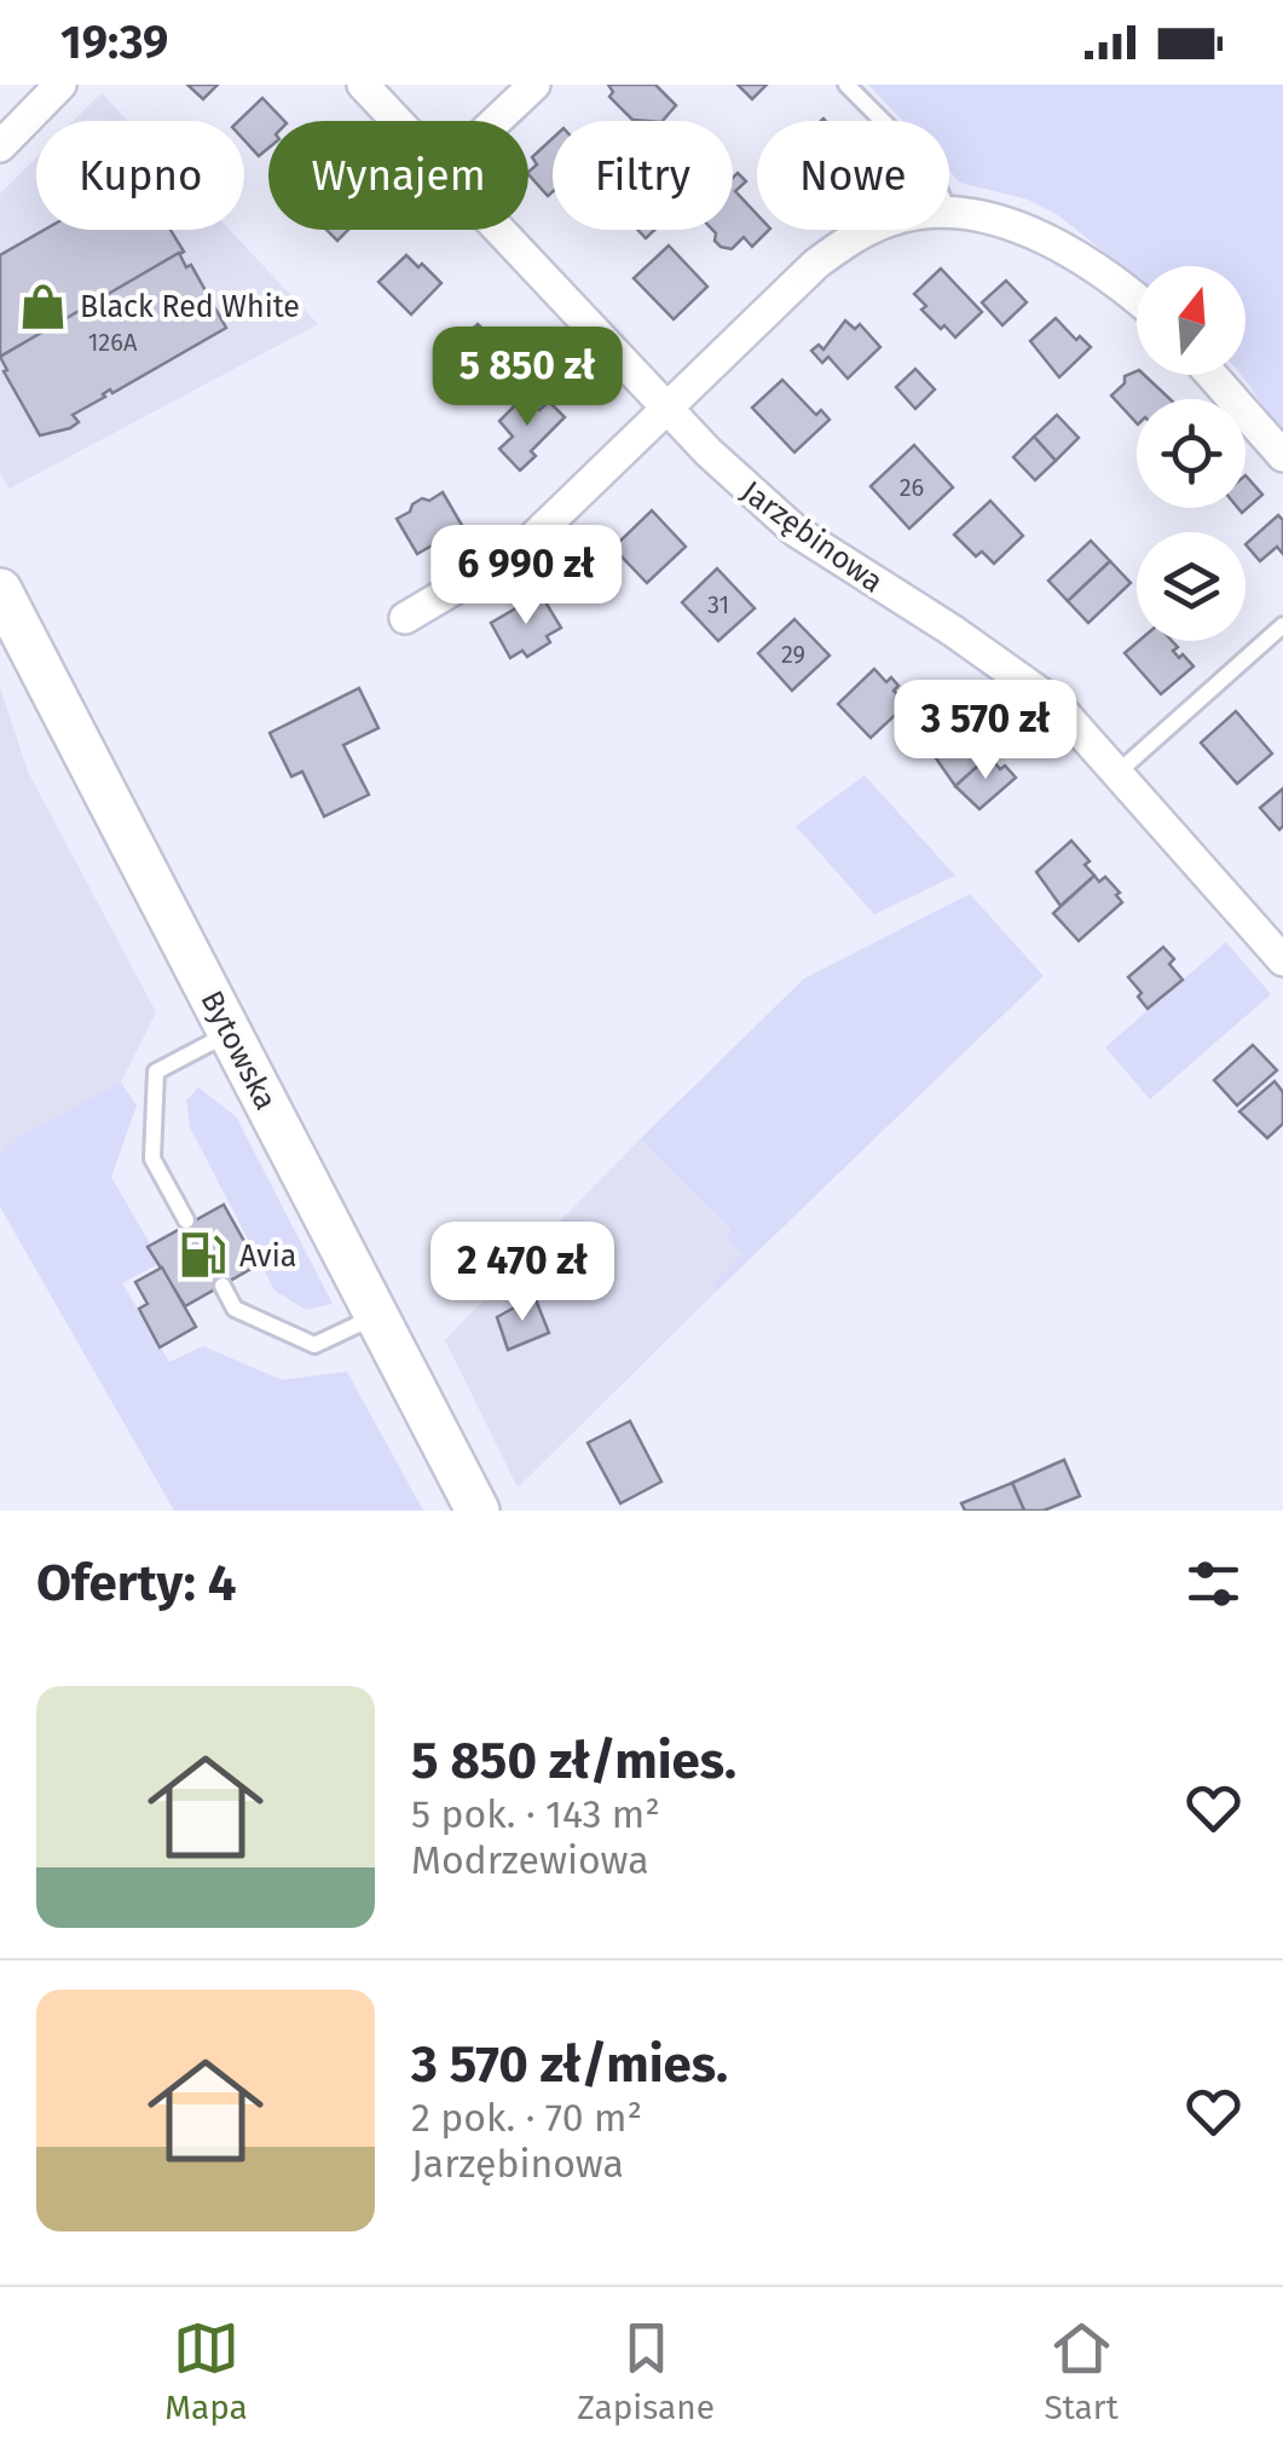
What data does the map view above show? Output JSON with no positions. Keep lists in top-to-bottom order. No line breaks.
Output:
{"streets":{"main road":["Bytowska"],"street":["Jarzębinowa"]},"places":{"shop":["Black Red White"],"fuel station":["Avia"]},"house_numbers":["126A","26","31","29"],"north":"top","page":{"status":"19:39","chip":["Kupno","Wynajem","Filtry","Nowe"],"price":["5 850 zł","6 990 zł","3 570 zł","2 470 zł"],"heading":"Oferty: 4","list":[{"name":"5 850 zł/mies.","note":"5 pok. · 143 m² · Modrzewiowa"},{"name":"3 570 zł/mies.","note":"2 pok. · 70 m² · Jarzębinowa"}],"tabs":["Mapa","Zapisane","Start"]}}
